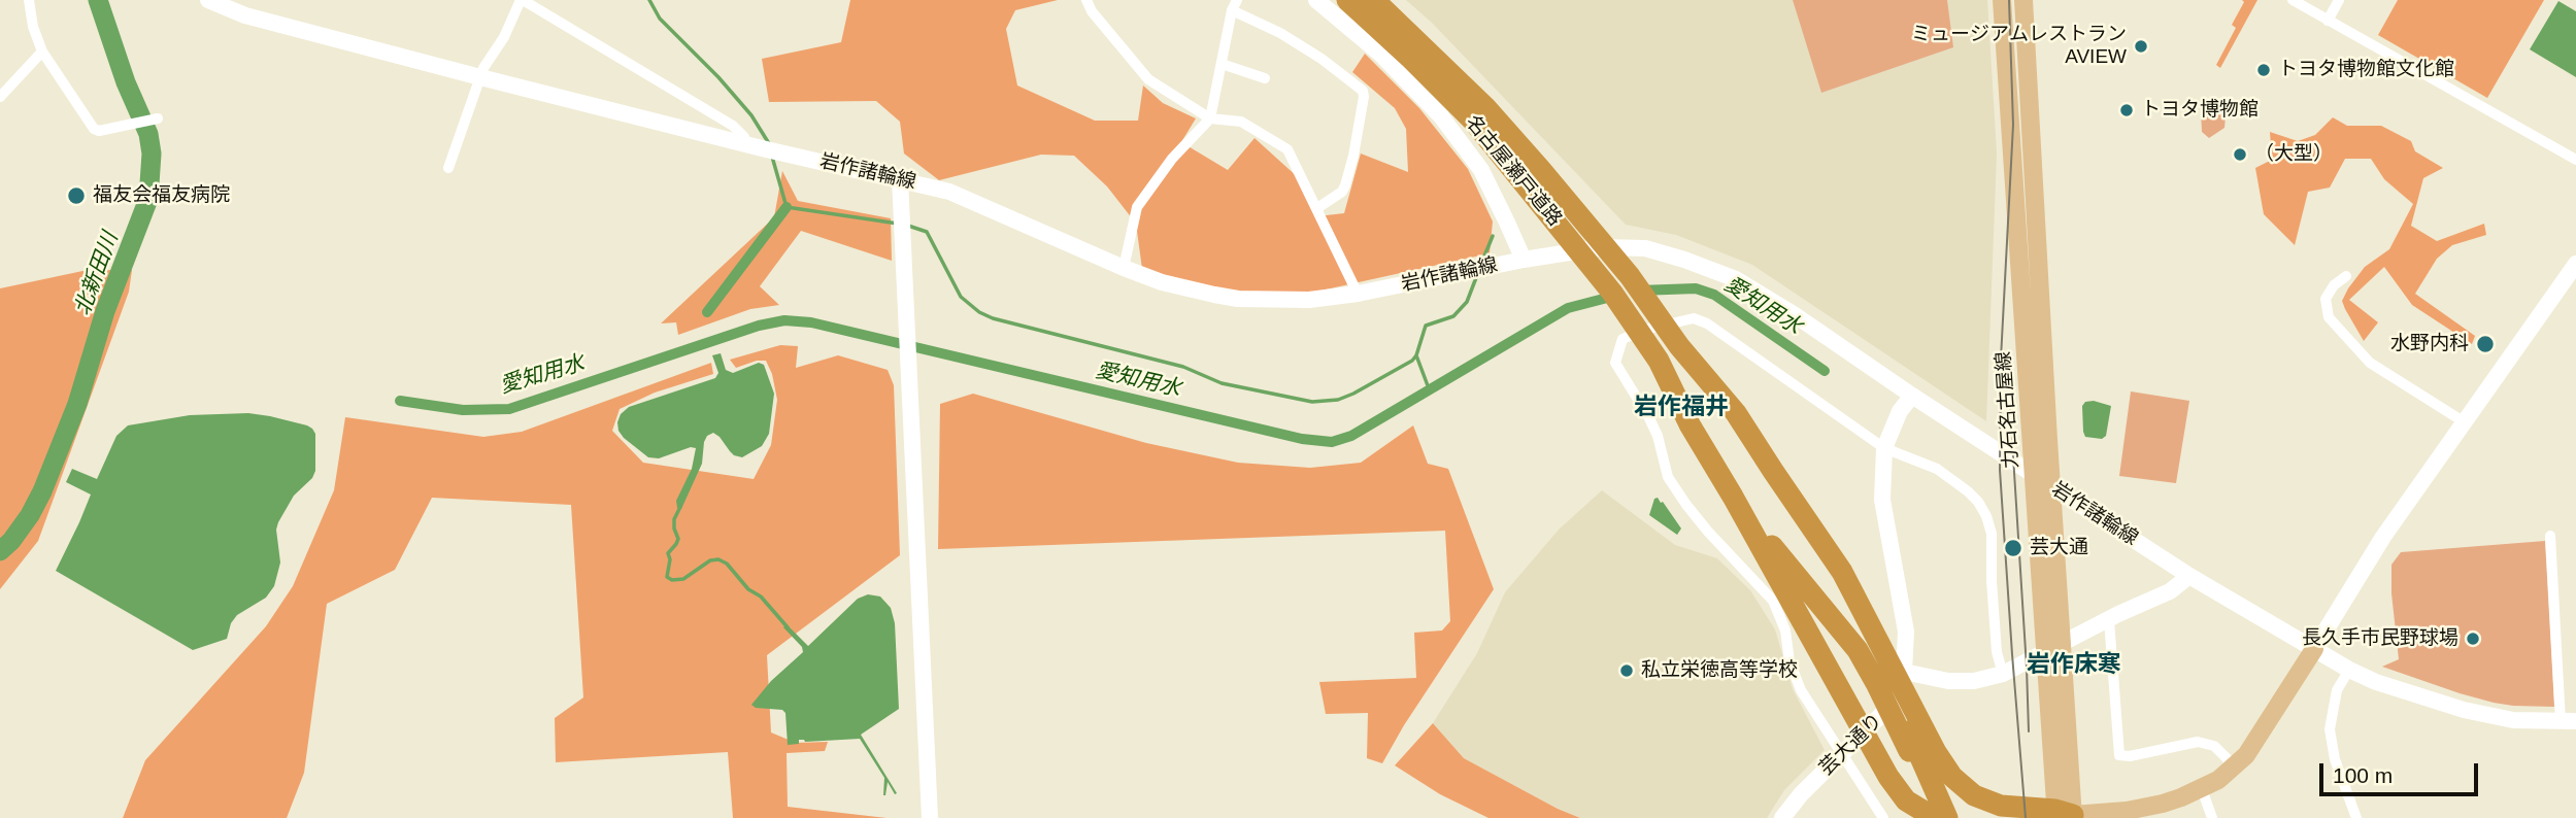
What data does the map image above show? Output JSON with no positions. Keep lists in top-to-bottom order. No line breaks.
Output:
{"streets":{"highway":["名古屋瀬戸道路"],"main road":["岩作諸輪線","力石名古屋線","芸大通り"]},"districts":["岩作福井","岩作床寒"],"water":["北新田川","愛知用水"],"places":["ミュージアムレストラン AVIEW","トヨタ博物館文化館","トヨタ博物館","（大型）","福友会福友病院","水野内科","芸大通","長久手市民野球場","私立栄徳高等学校"],"scale_bar":"100 m"}
